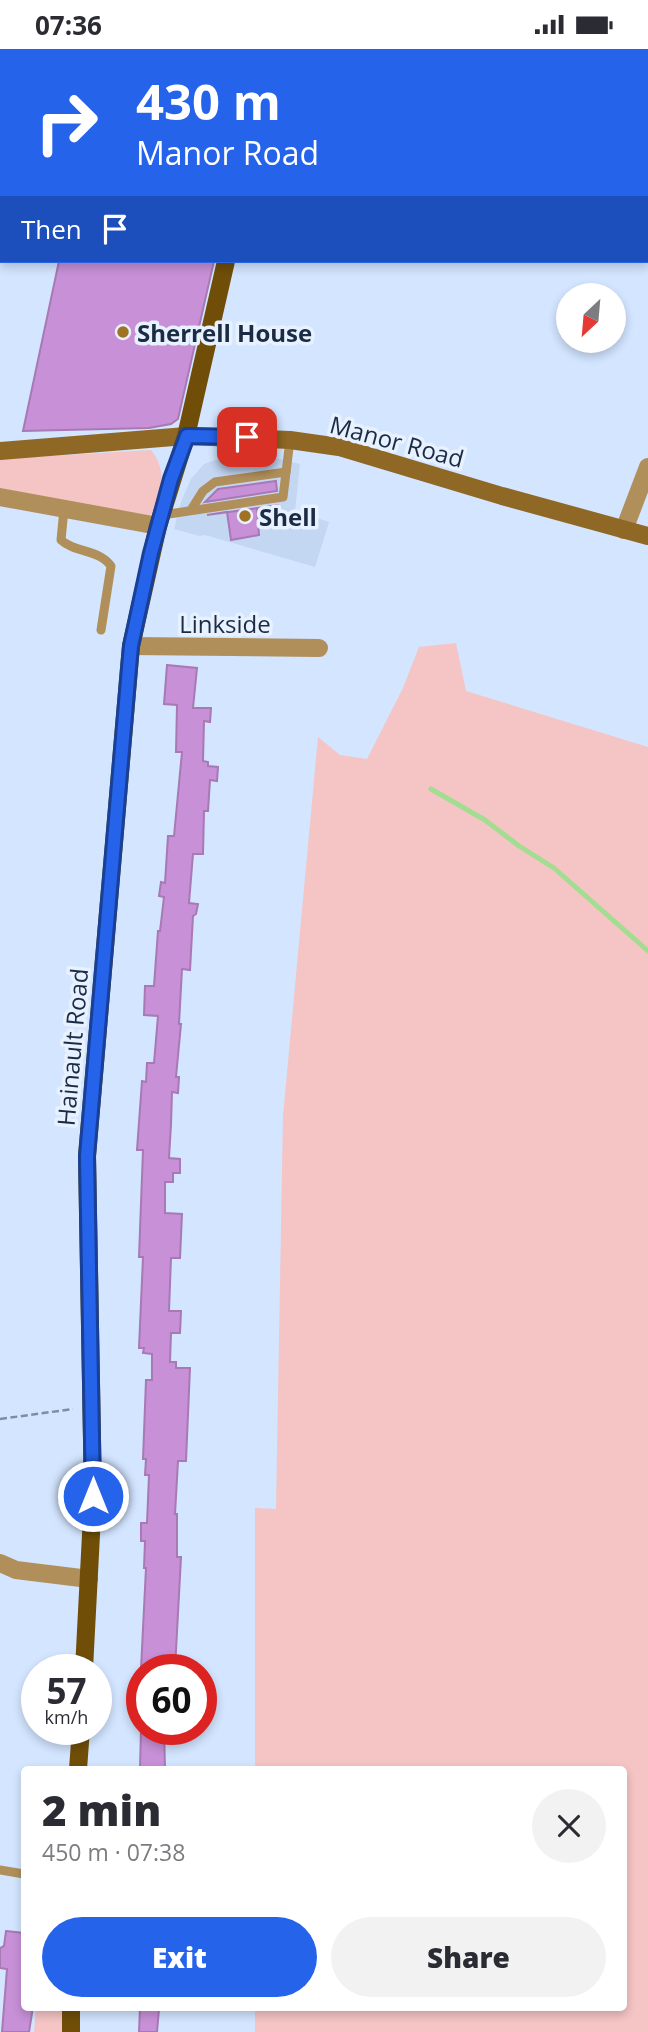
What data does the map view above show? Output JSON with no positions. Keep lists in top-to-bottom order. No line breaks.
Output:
{"streets":{"main road":["Manor Road","Hainault Road"],"street":["Linkside"]},"crossings":[["Manor Road","Hainault Road"],["Linkside","Hainault Road"]],"places":["Sherrell House","Shell"],"north":"bottom left","page":{"status":"07:36","turn":["430 m","Manor Road"],"then":"Then","speed":"57 km/h","limit":"60","heading":["2 min","450 m · 07:38"],"buttons":["Exit","Share"]}}
